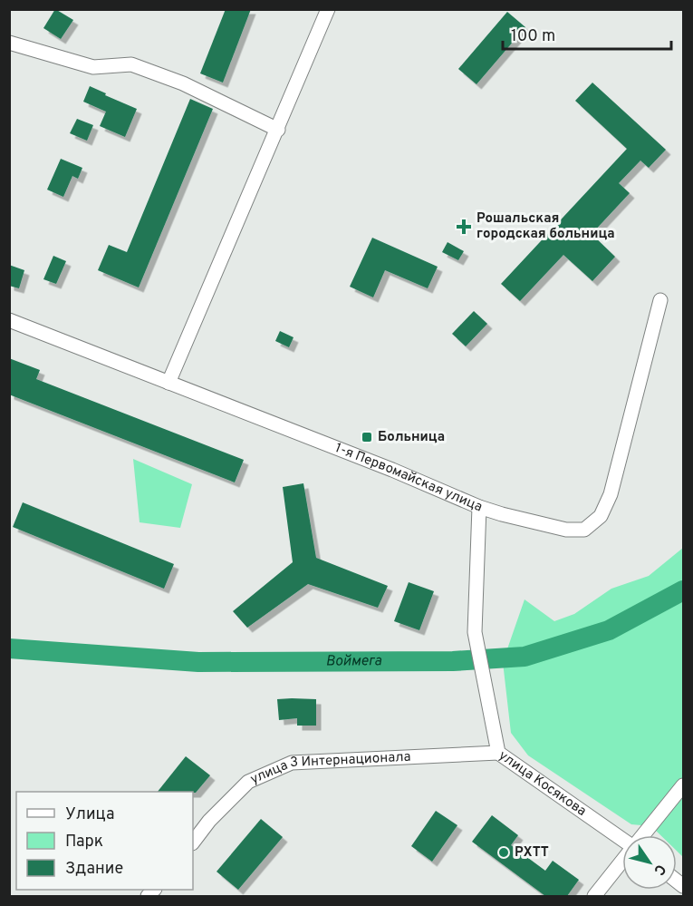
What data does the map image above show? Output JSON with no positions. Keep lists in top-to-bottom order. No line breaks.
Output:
{"streets":{"street":["1-я Первомайская улица","улица 3 Интернационала","улица Косякова"]},"crossings":[["1-я Первомайская улица","улица Косякова"],["улица 3 Интернационала","улица Косякова"]],"water":["Воймега"],"places":{"health":["Рошальская городская больница"],"transit":["Больница"],"other":["РХТТ"]},"legend":["Улица","Парк","Здание"],"scale_bar":"100 m","north":"bottom right"}
